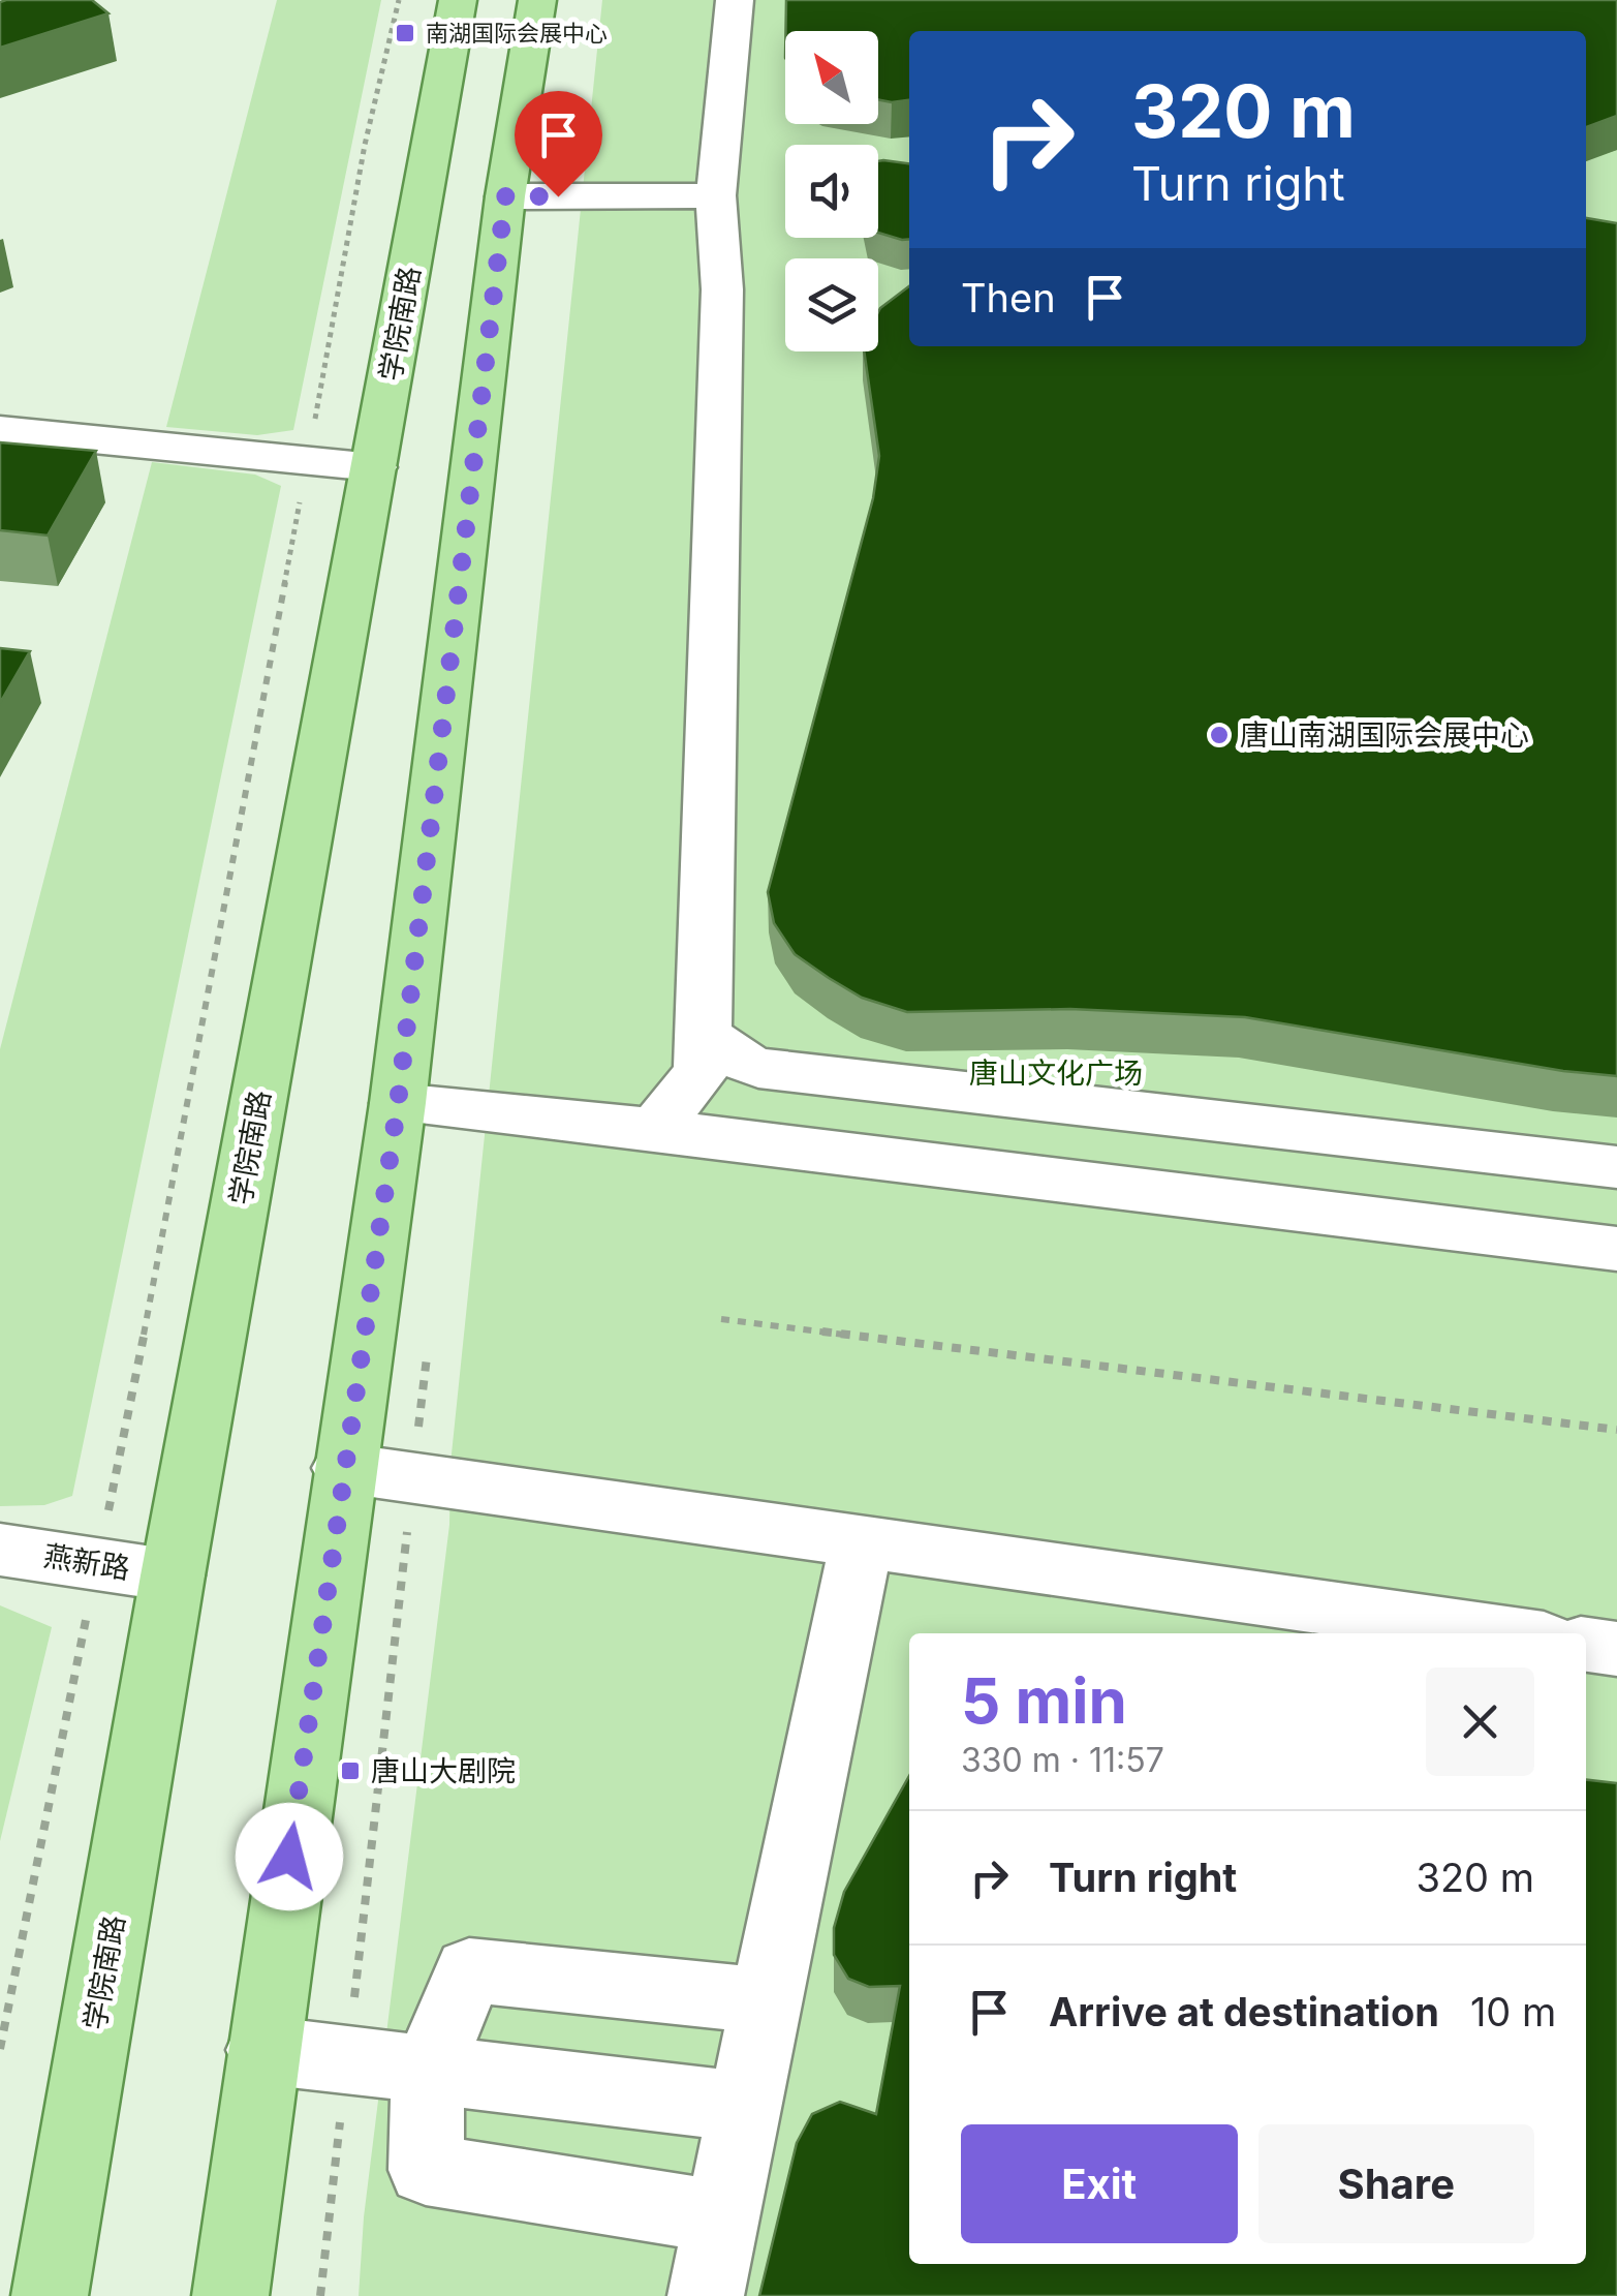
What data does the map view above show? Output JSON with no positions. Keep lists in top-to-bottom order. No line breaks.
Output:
{"streets":{"main road":["学院南路"],"street":["燕新路"]},"crossings":[["学院南路","燕新路"]],"parks":["唐山文化广场"],"places":{"transit":["南湖国际会展中心","唐山大剧院"],"other":["唐山南湖国际会展中心"]},"north":"top left","page":{"turn":["320 m","Turn right"],"then":"Then","heading":["5 min","330 m · 11:57"],"list":[{"name":"Turn right","value":"320 m"},{"name":"Arrive at destination","value":"10 m"}],"buttons":["Exit","Share"]}}
